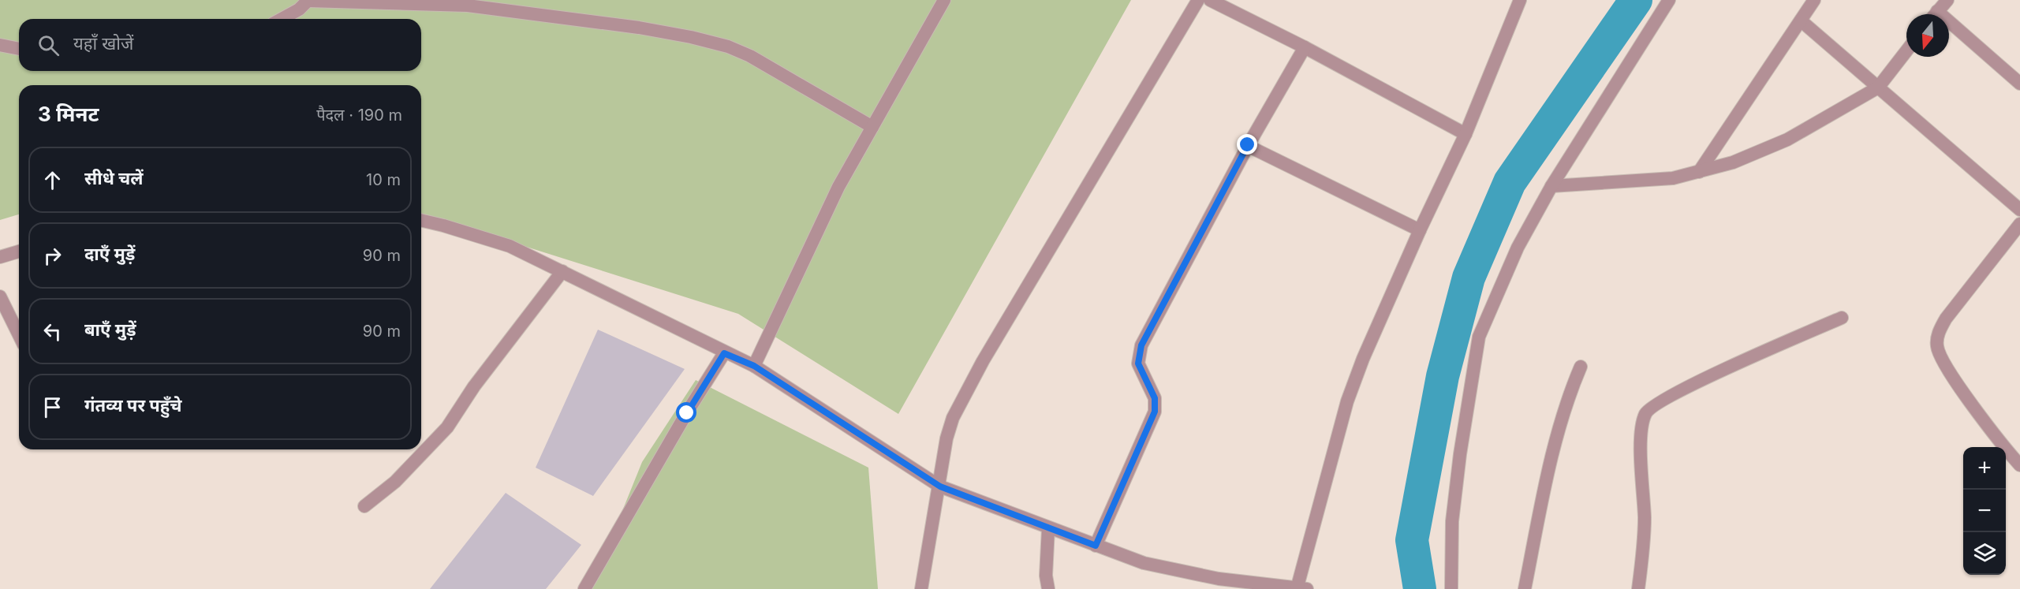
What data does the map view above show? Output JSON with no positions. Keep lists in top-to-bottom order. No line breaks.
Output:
{"north":"bottom","page":{"search":"यहाँ खोजें","heading":["3 मिनट","पैदल · 190 m"],"list":[["सीधे चलें","10 m"],["दाएँ मुड़ें","90 m"],["बाएँ मुड़ें","90 m"],"गंतव्य पर पहुँचे"],"map_buttons":["+","−"]}}
